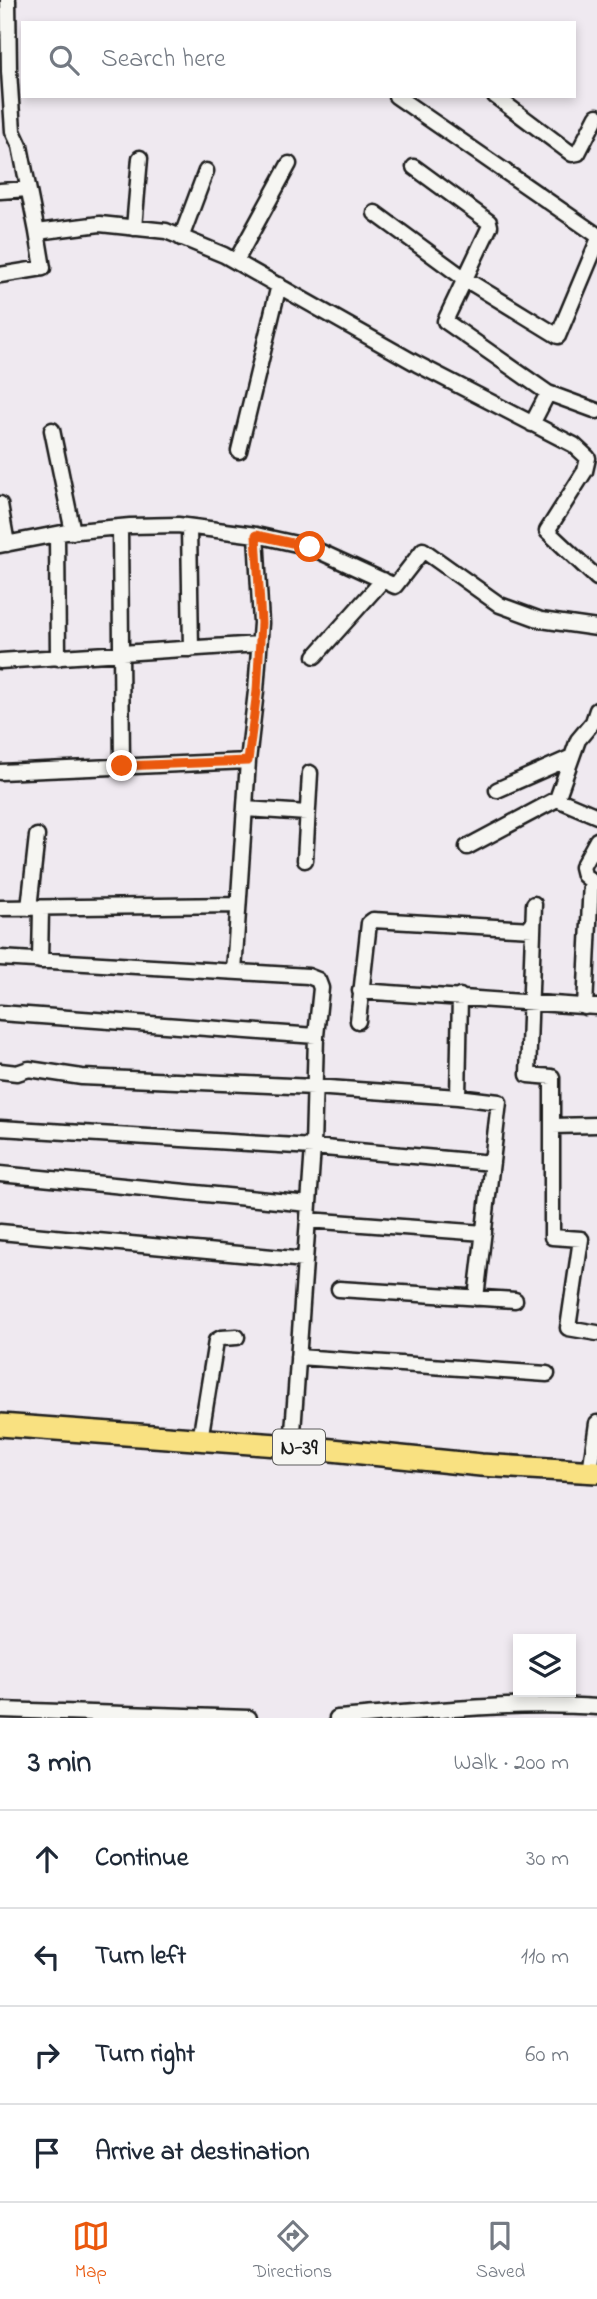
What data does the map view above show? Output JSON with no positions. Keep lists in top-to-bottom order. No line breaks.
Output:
{"streets":{"highway":["N-39"]},"page":{"search":"Search here","heading":["3 min","Walk · 200 m"],"list":[["Continue","30 m"],["Turn left","110 m"],["Turn right","60 m"],"Arrive at destination"],"nav":["Map","Directions","Saved"]}}
